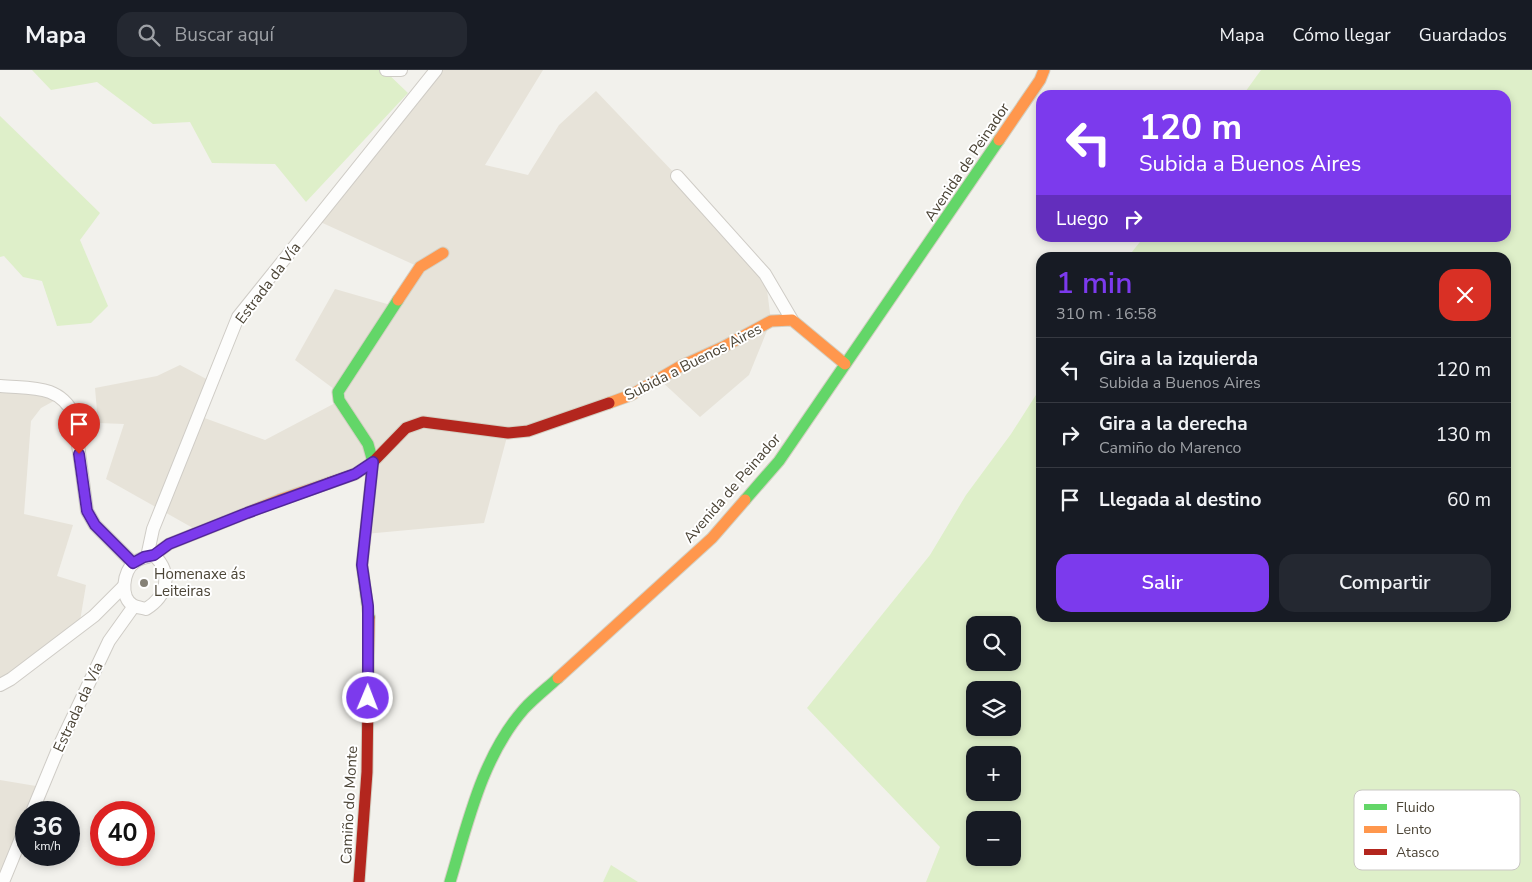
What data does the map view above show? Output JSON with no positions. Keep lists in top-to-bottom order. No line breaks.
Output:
{"streets":{"street":["Avenida de Peinador","Estrada da Vía","Subida a Buenos Aires","Camiño do Monte"]},"crossings":[["Estrada da Vía","Subida a Buenos Aires"],["Subida a Buenos Aires","Camiño do Monte"]],"places":["Homenaxe ás Leiteiras"],"legend":["Fluido","Lento","Atasco"],"page":{"header":"Mapa","search":"Buscar aquí","nav":["Mapa","Cómo llegar","Guardados"],"turn":["120 m","Subida a Buenos Aires"],"then":"Luego","heading":["1 min","310 m · 16:58"],"list":[{"name":"Gira a la izquierda","note":"Subida a Buenos Aires","value":"120 m"},{"name":"Gira a la derecha","note":"Camiño do Marenco","value":"130 m"},{"name":"Llegada al destino","value":"60 m"}],"buttons":["Salir","Compartir"],"map_buttons":["+","−"],"speed":"36 km/h","limit":"40"}}
